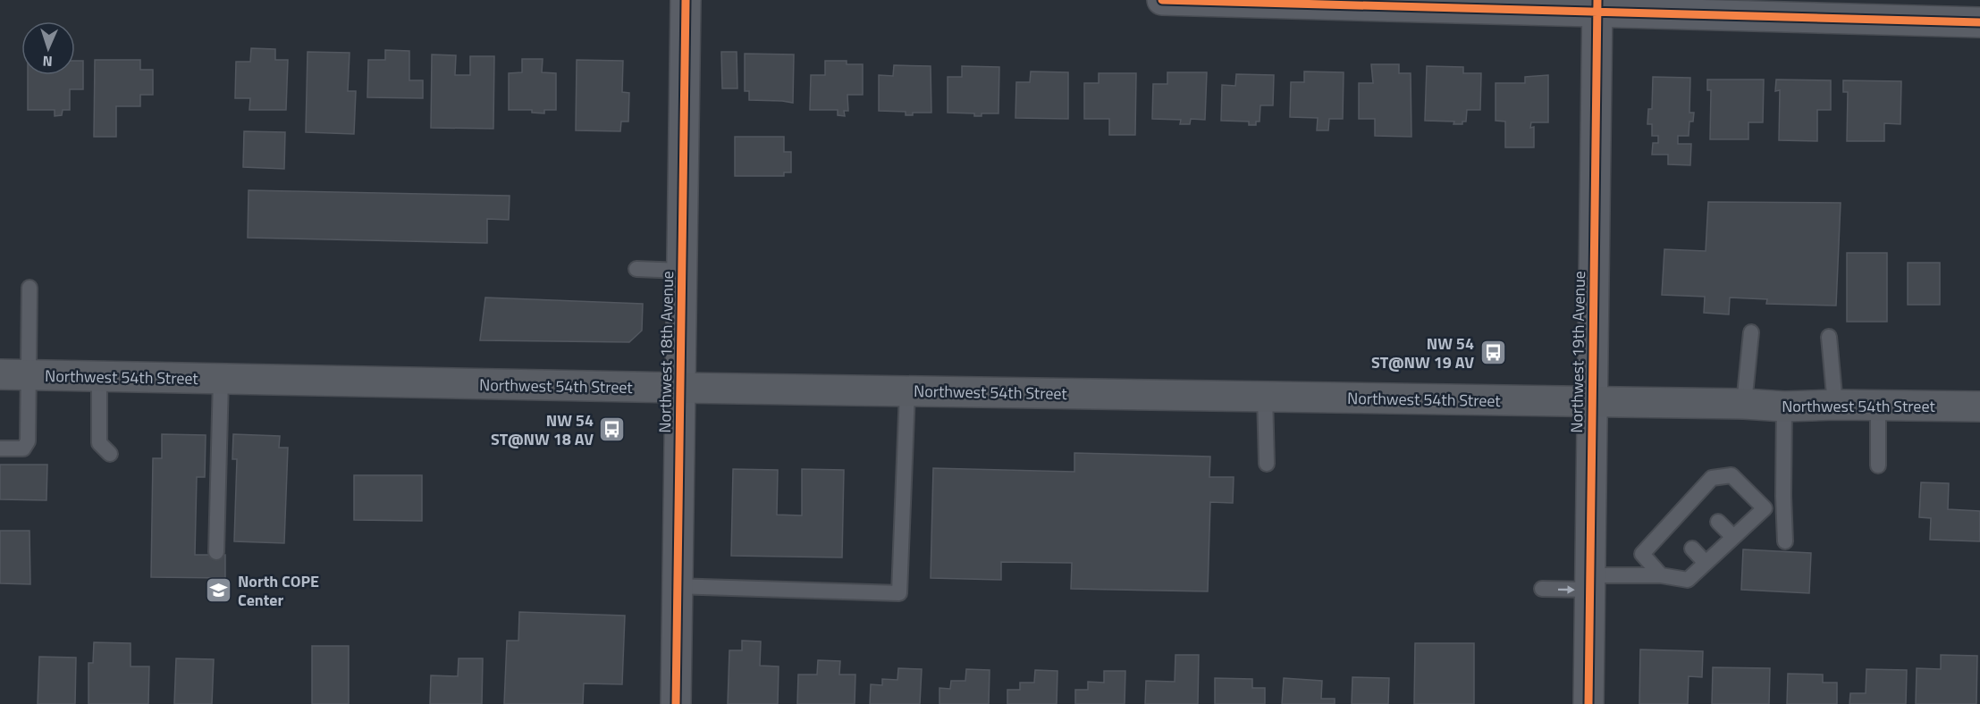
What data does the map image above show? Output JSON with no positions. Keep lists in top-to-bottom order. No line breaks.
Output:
{"streets":{"main road":["Northwest 54th Street"],"street":["Northwest 18th Avenue","Northwest 19th Avenue"]},"crossings":[["Northwest 18th Avenue","Northwest 54th Street"],["Northwest 19th Avenue","Northwest 54th Street"]],"places":{"bus stop":["NW 54 ST@NW 19 AV","NW 54 ST@NW 18 AV"],"school or university":["North COPE Center"]},"north":"bottom"}
